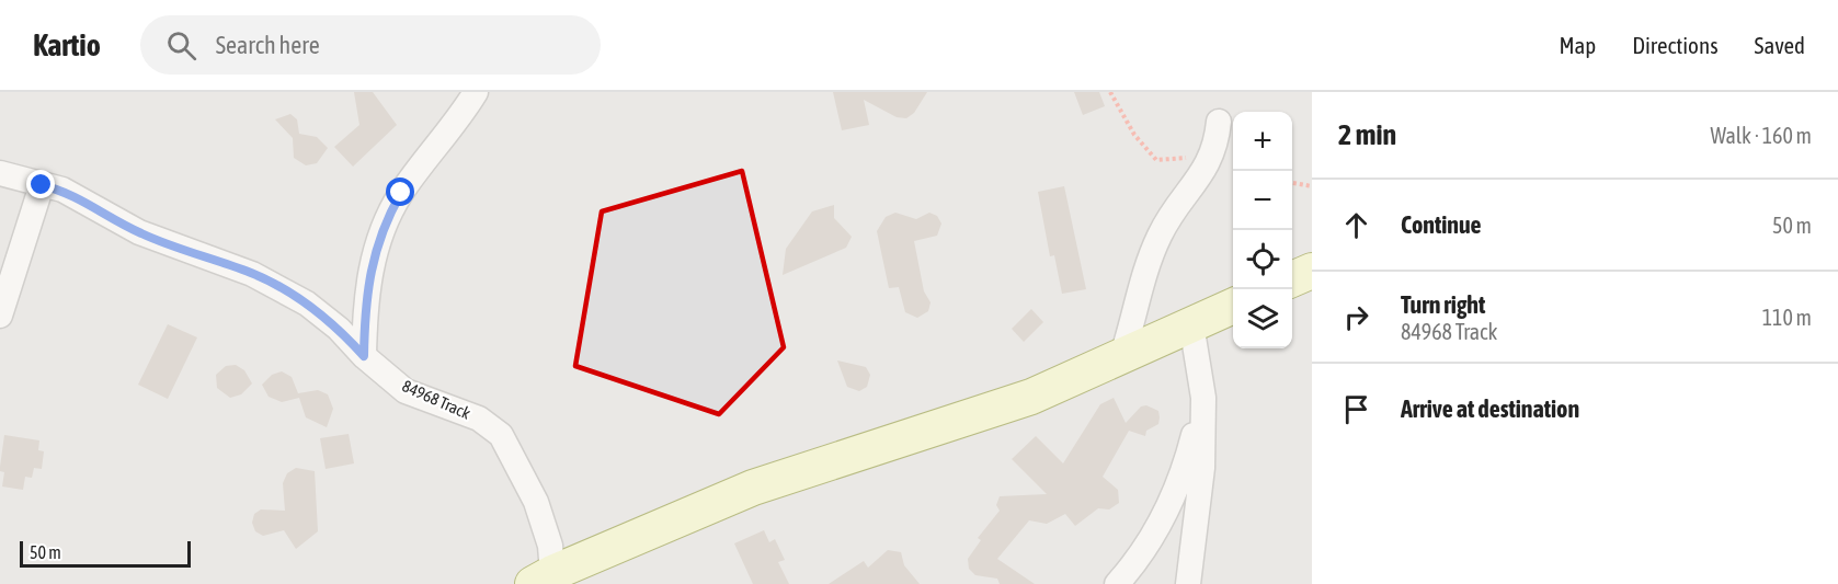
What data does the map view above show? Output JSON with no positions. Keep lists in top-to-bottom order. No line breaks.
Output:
{"streets":{"street":["84968 Track"]},"scale_bar":"50 m","page":{"header":"Kartio","search":"Search here","nav":["Map","Directions","Saved"],"heading":["2 min","Walk · 160 m"],"map_buttons":["+","−"],"list":[["Continue","50 m"],["Turn right","84968 Track","110 m"],"Arrive at destination"],"scale":"50 m"}}
